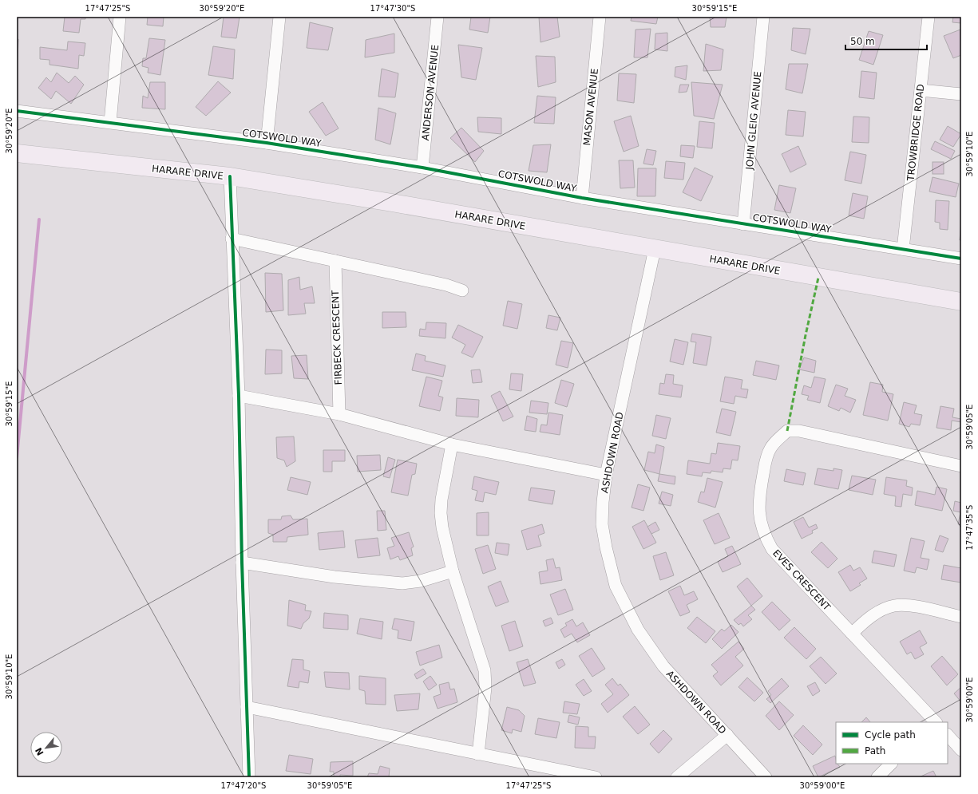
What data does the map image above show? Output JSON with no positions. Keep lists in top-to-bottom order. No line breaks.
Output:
{"streets":{"main road":["HARARE DRIVE"],"street":["ANDERSON AVENUE","MASON AVENUE","JOHN GLEIG AVENUE","TROWBRIDGE ROAD","COTSWOLD WAY","FIRBECK CRESCENT","ASHDOWN ROAD","EVES CRESCENT"]},"crossings":[["ANDERSON AVENUE","COTSWOLD WAY"],["MASON AVENUE","COTSWOLD WAY"],["JOHN GLEIG AVENUE","COTSWOLD WAY"],["TROWBRIDGE ROAD","COTSWOLD WAY"],["HARARE DRIVE","ASHDOWN ROAD"]],"legend":["Cycle path","Path"],"scale_bar":"50 m","north":"bottom left","coordinates":["17°47'25\"S","30°59'20\"E","17°47'30\"S","30°59'15\"E","30°59'10\"E","30°59'05\"E","17°47'35\"S","30°59'00\"E","17°47'20\"S"]}
